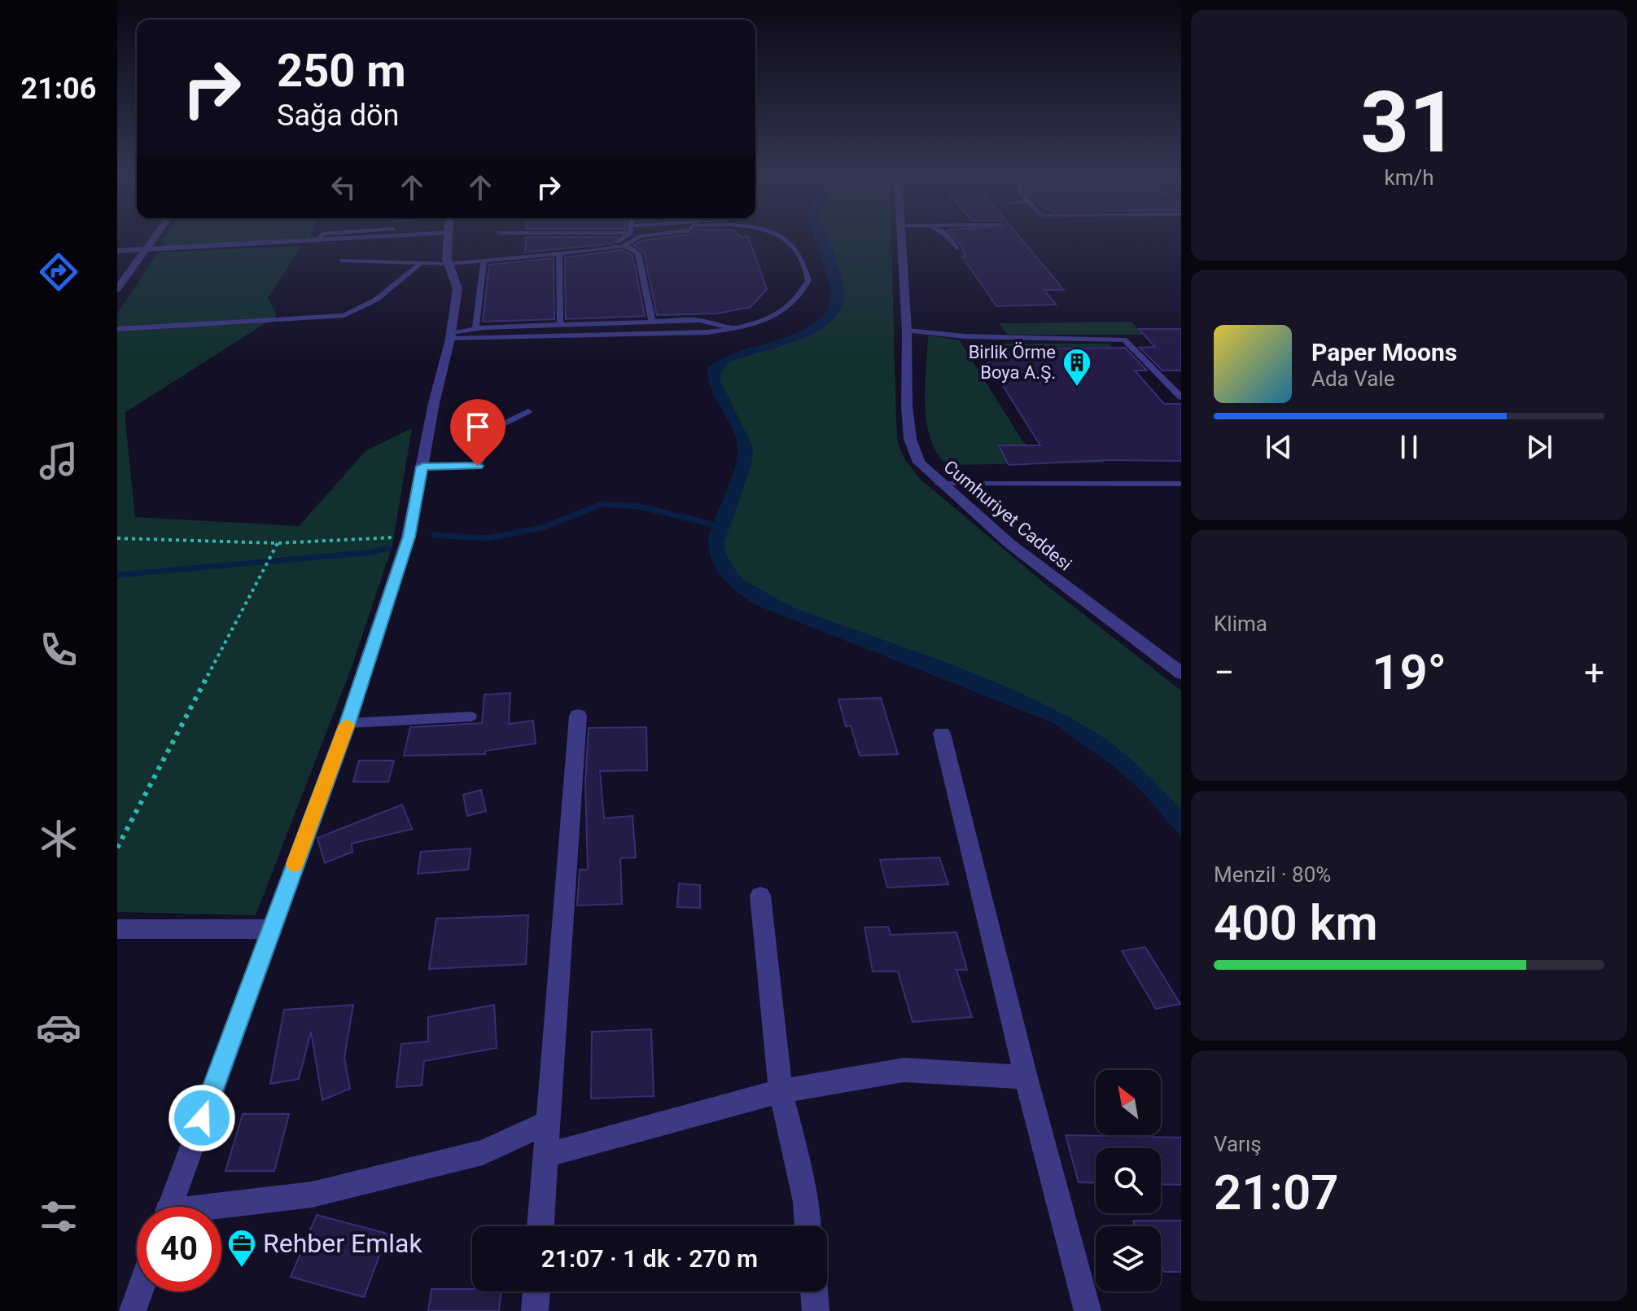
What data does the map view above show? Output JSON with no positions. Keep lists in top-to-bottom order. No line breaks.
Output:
{"streets":{"street":["Cumhuriyet Caddesi"]},"places":{"building":["Birlik Örme Boya A.Ş."],"office":["Rehber Emlak"]},"north":"top left","page":{"tabs":"21:06","tile":[["31","km/h"],"Klima",["Menzil · 80%","400 km"],["Varış","21:07"]],"turn":["250 m","Sağa dön"],"song":["Paper Moons","Ada Vale"],"heat":["−","19°","+"],"limit":"40","trip":"21:07 · 1 dk · 270 m"}}
